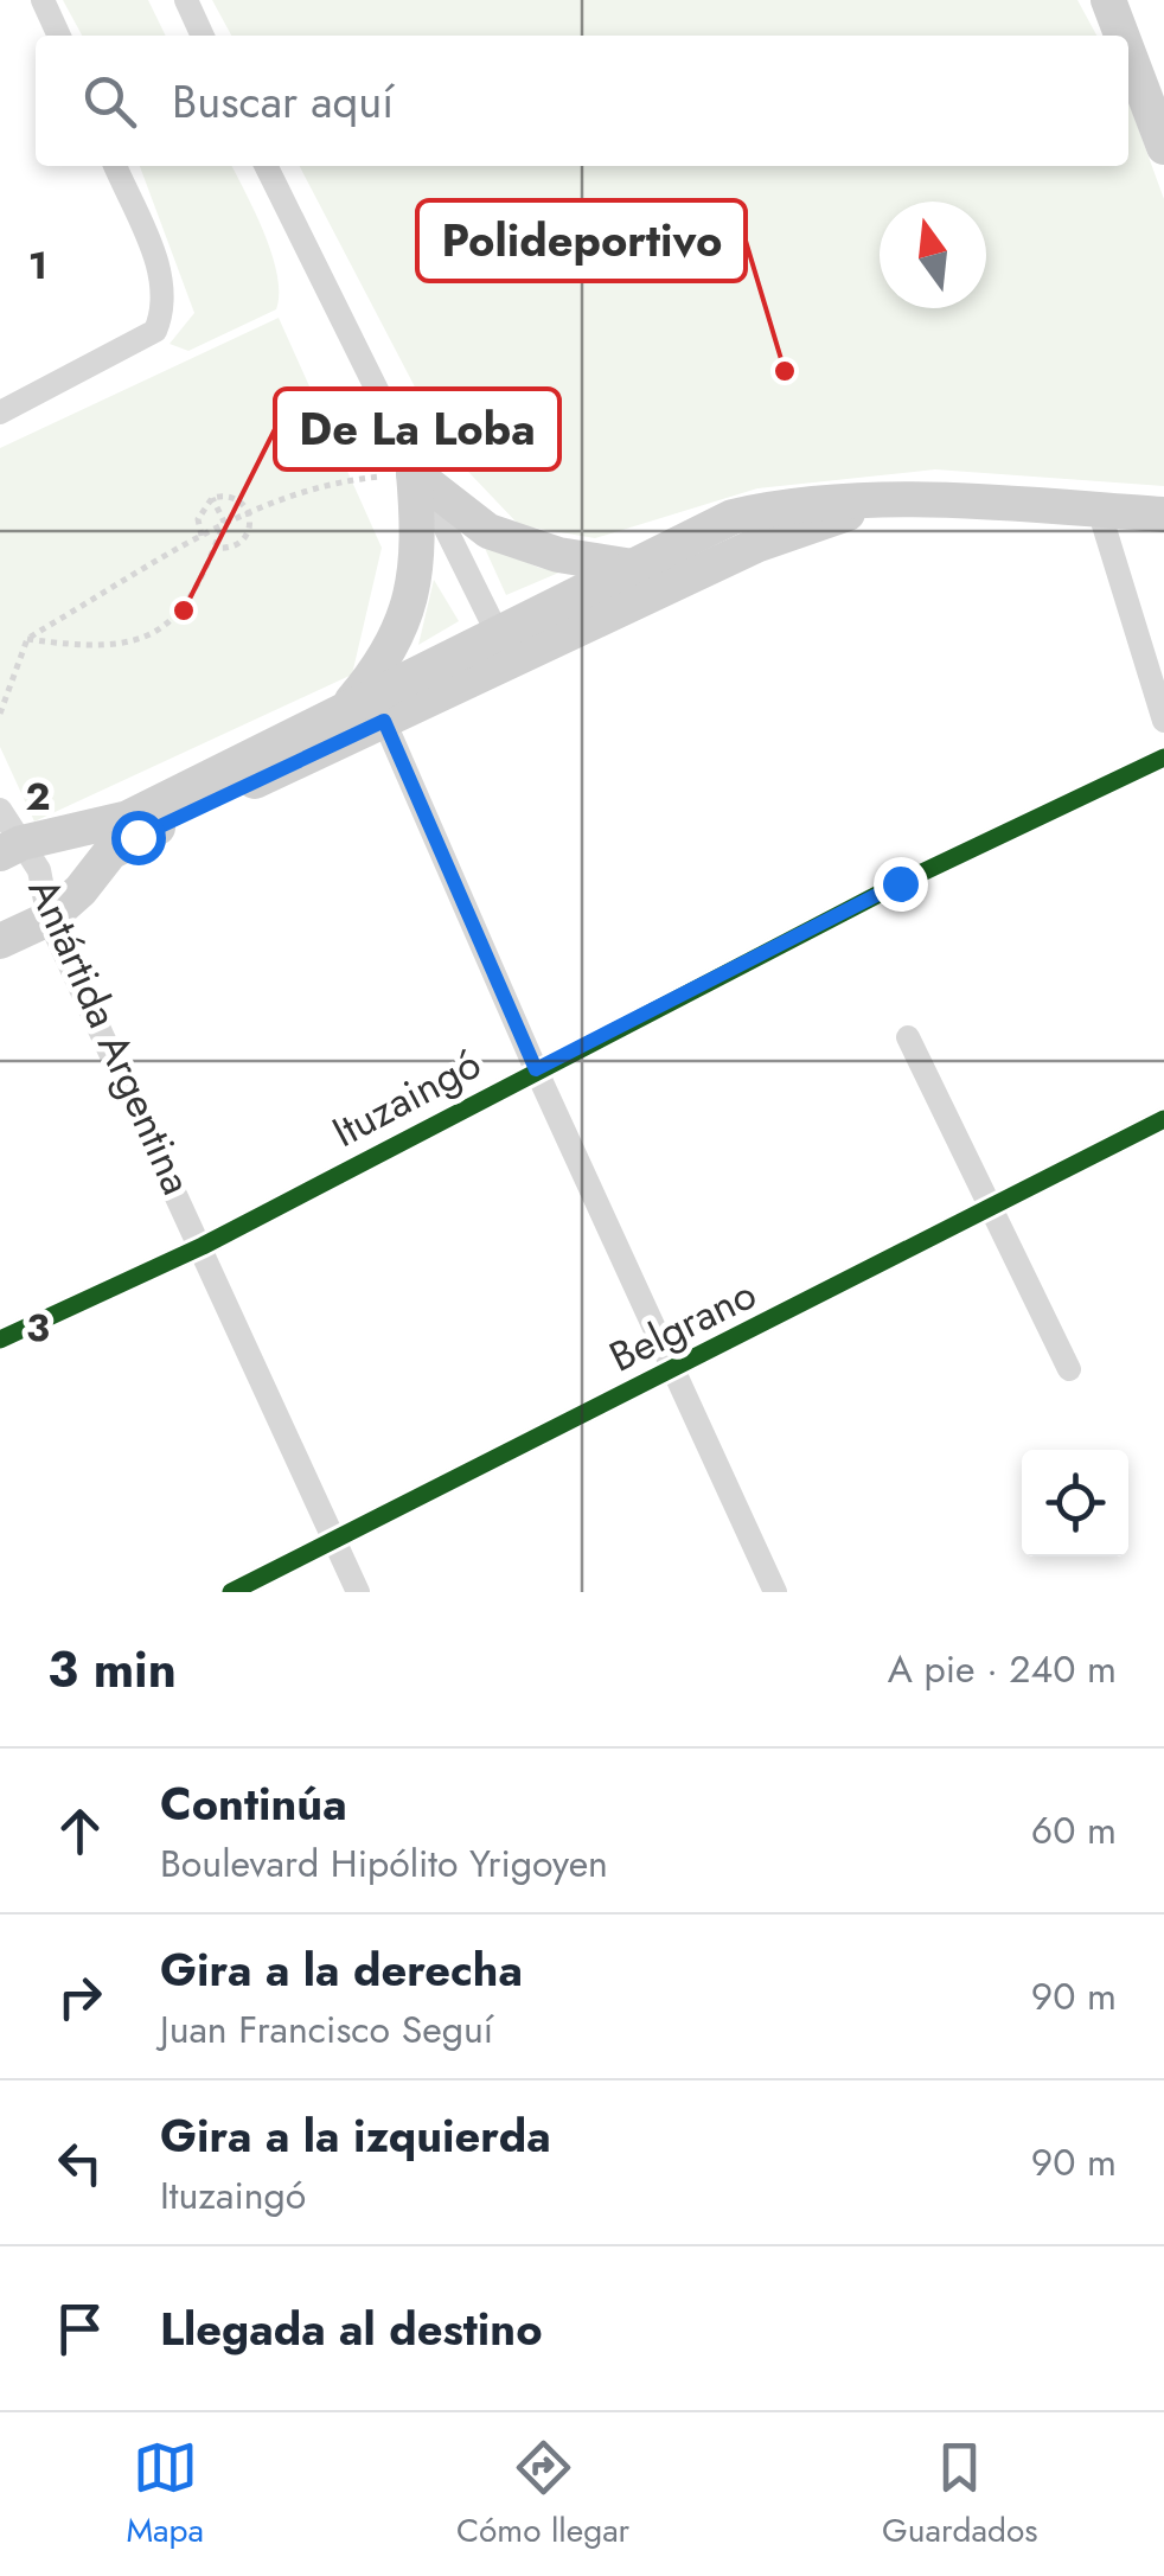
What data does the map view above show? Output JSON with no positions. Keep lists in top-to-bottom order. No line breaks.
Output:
{"streets":{"street":["Antártida Argentina","Ituzaingó","Belgrano"]},"crossings":[["Antártida Argentina","Ituzaingó"],["Antártida Argentina","Belgrano"]],"places":["Polideportivo","De La Loba"],"north":"top","page":{"search":"Buscar aquí","heading":["3 min","A pie · 240 m"],"list":[["Continúa","Boulevard Hipólito Yrigoyen","60 m"],["Gira a la derecha","Juan Francisco Seguí","90 m"],["Gira a la izquierda","Ituzaingó","90 m"],"Llegada al destino"],"nav":["Mapa","Cómo llegar","Guardados"]},"grid":{"rows":["1","2","3"]}}
